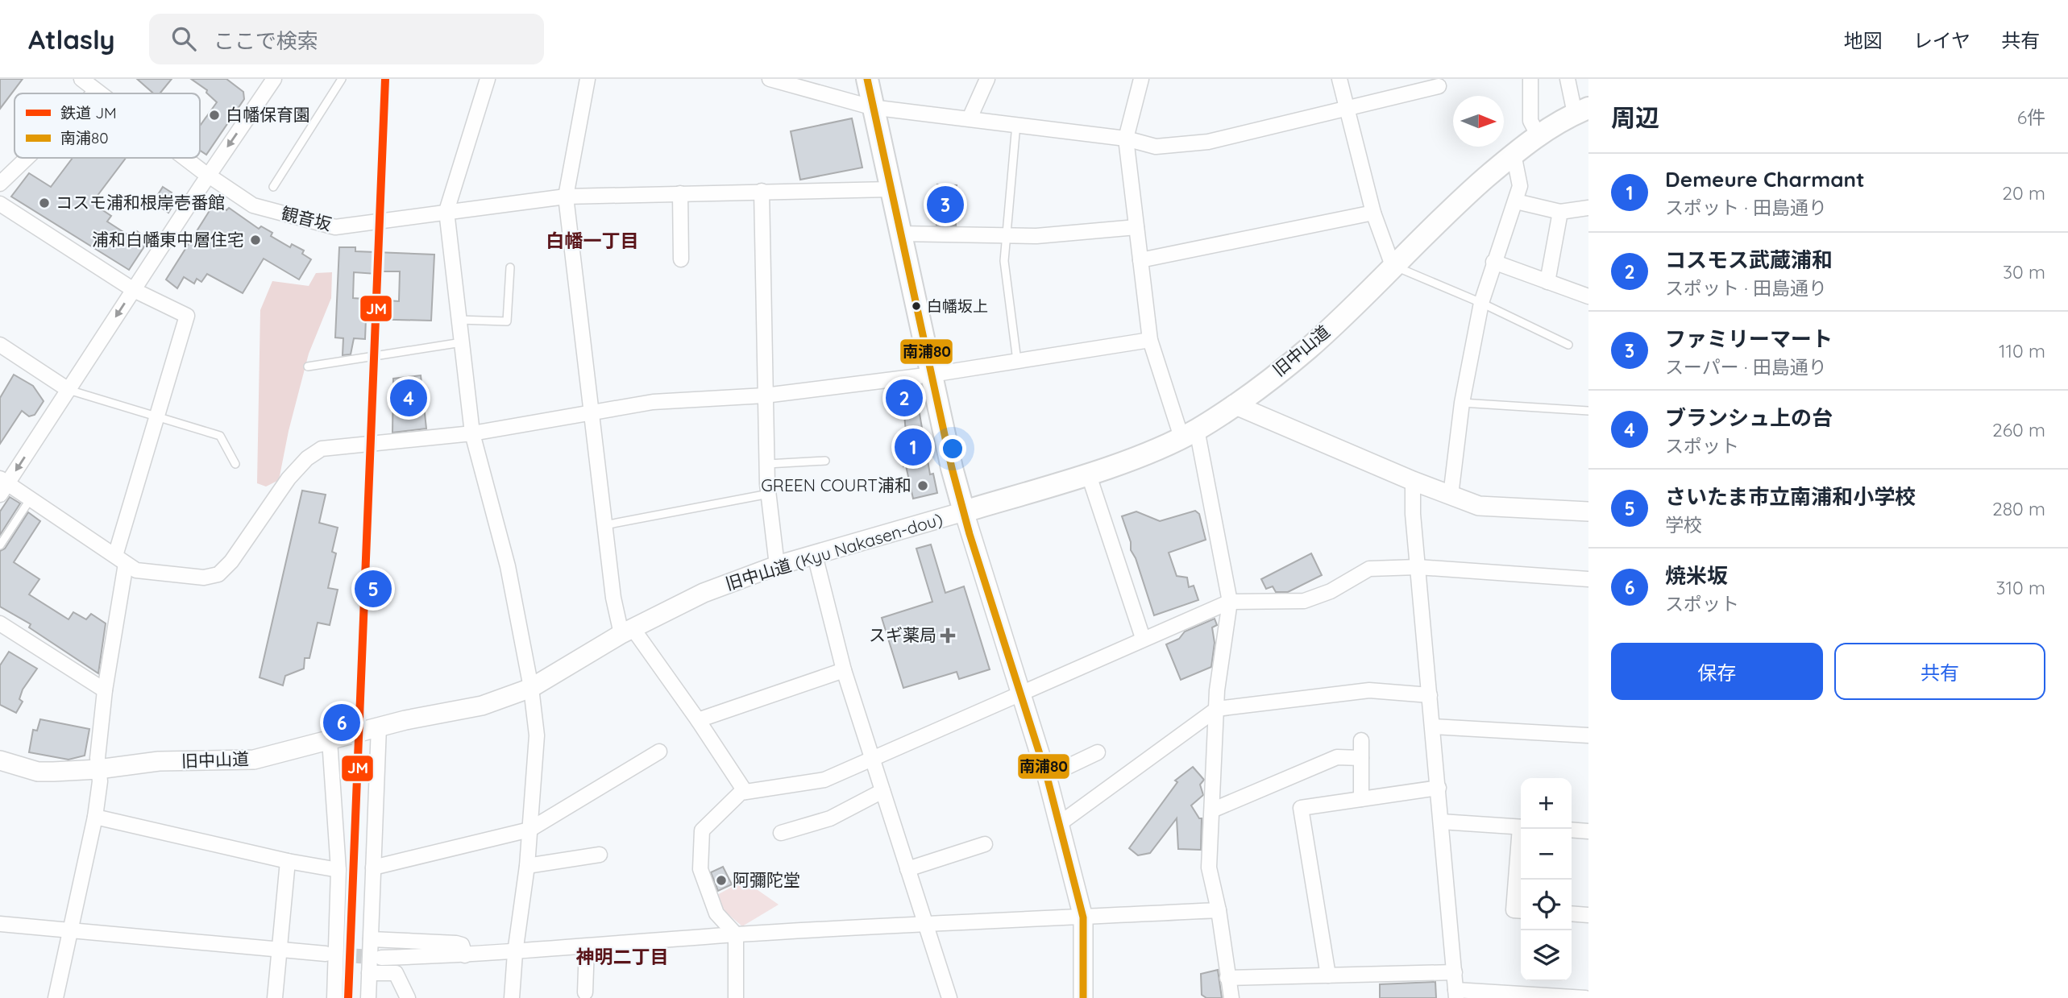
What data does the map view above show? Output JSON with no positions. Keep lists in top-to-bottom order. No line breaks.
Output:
{"streets":{"main road":["旧中山道"],"street":["観音坂","旧中山道 (Kyu Nakasen-dou)"]},"crossings":[["旧中山道","旧中山道 (Kyu Nakasen-dou)"]],"districts":["白幡一丁目","神明二丁目"],"places":{"other":["白幡保育園","コスモ浦和根岸壱番館","浦和白幡東中層住宅","白幡坂上","GREEN COURT浦和","阿彌陀堂"],"health":["スギ薬局"]},"lines":["rail line JM","transit line 南浦80"],"legend":["鉄道 JM","南浦80"],"north":"right","page":{"header":"Atlasly","search":"ここで検索","nav":["地図","レイヤ","共有"],"heading":["周辺","6件"],"list":[{"mark":"1","name":"Demeure Charmant","note":"スポット · 田島通り","value":"20 m"},{"mark":"2","name":"コスモス武蔵浦和","note":"スポット · 田島通り","value":"30 m"},{"mark":"3","name":"ファミリーマート","note":"スーパー · 田島通り","value":"110 m"},{"mark":"4","name":"ブランシュ上の台","note":"スポット","value":"260 m"},{"mark":"5","name":"さいたま市立南浦和小学校","note":"学校","value":"280 m"},{"mark":"6","name":"焼米坂","note":"スポット","value":"310 m"}],"pins":["3","2","4","1","5","6"],"buttons":["保存","共有"],"map_buttons":["+","−"]}}
